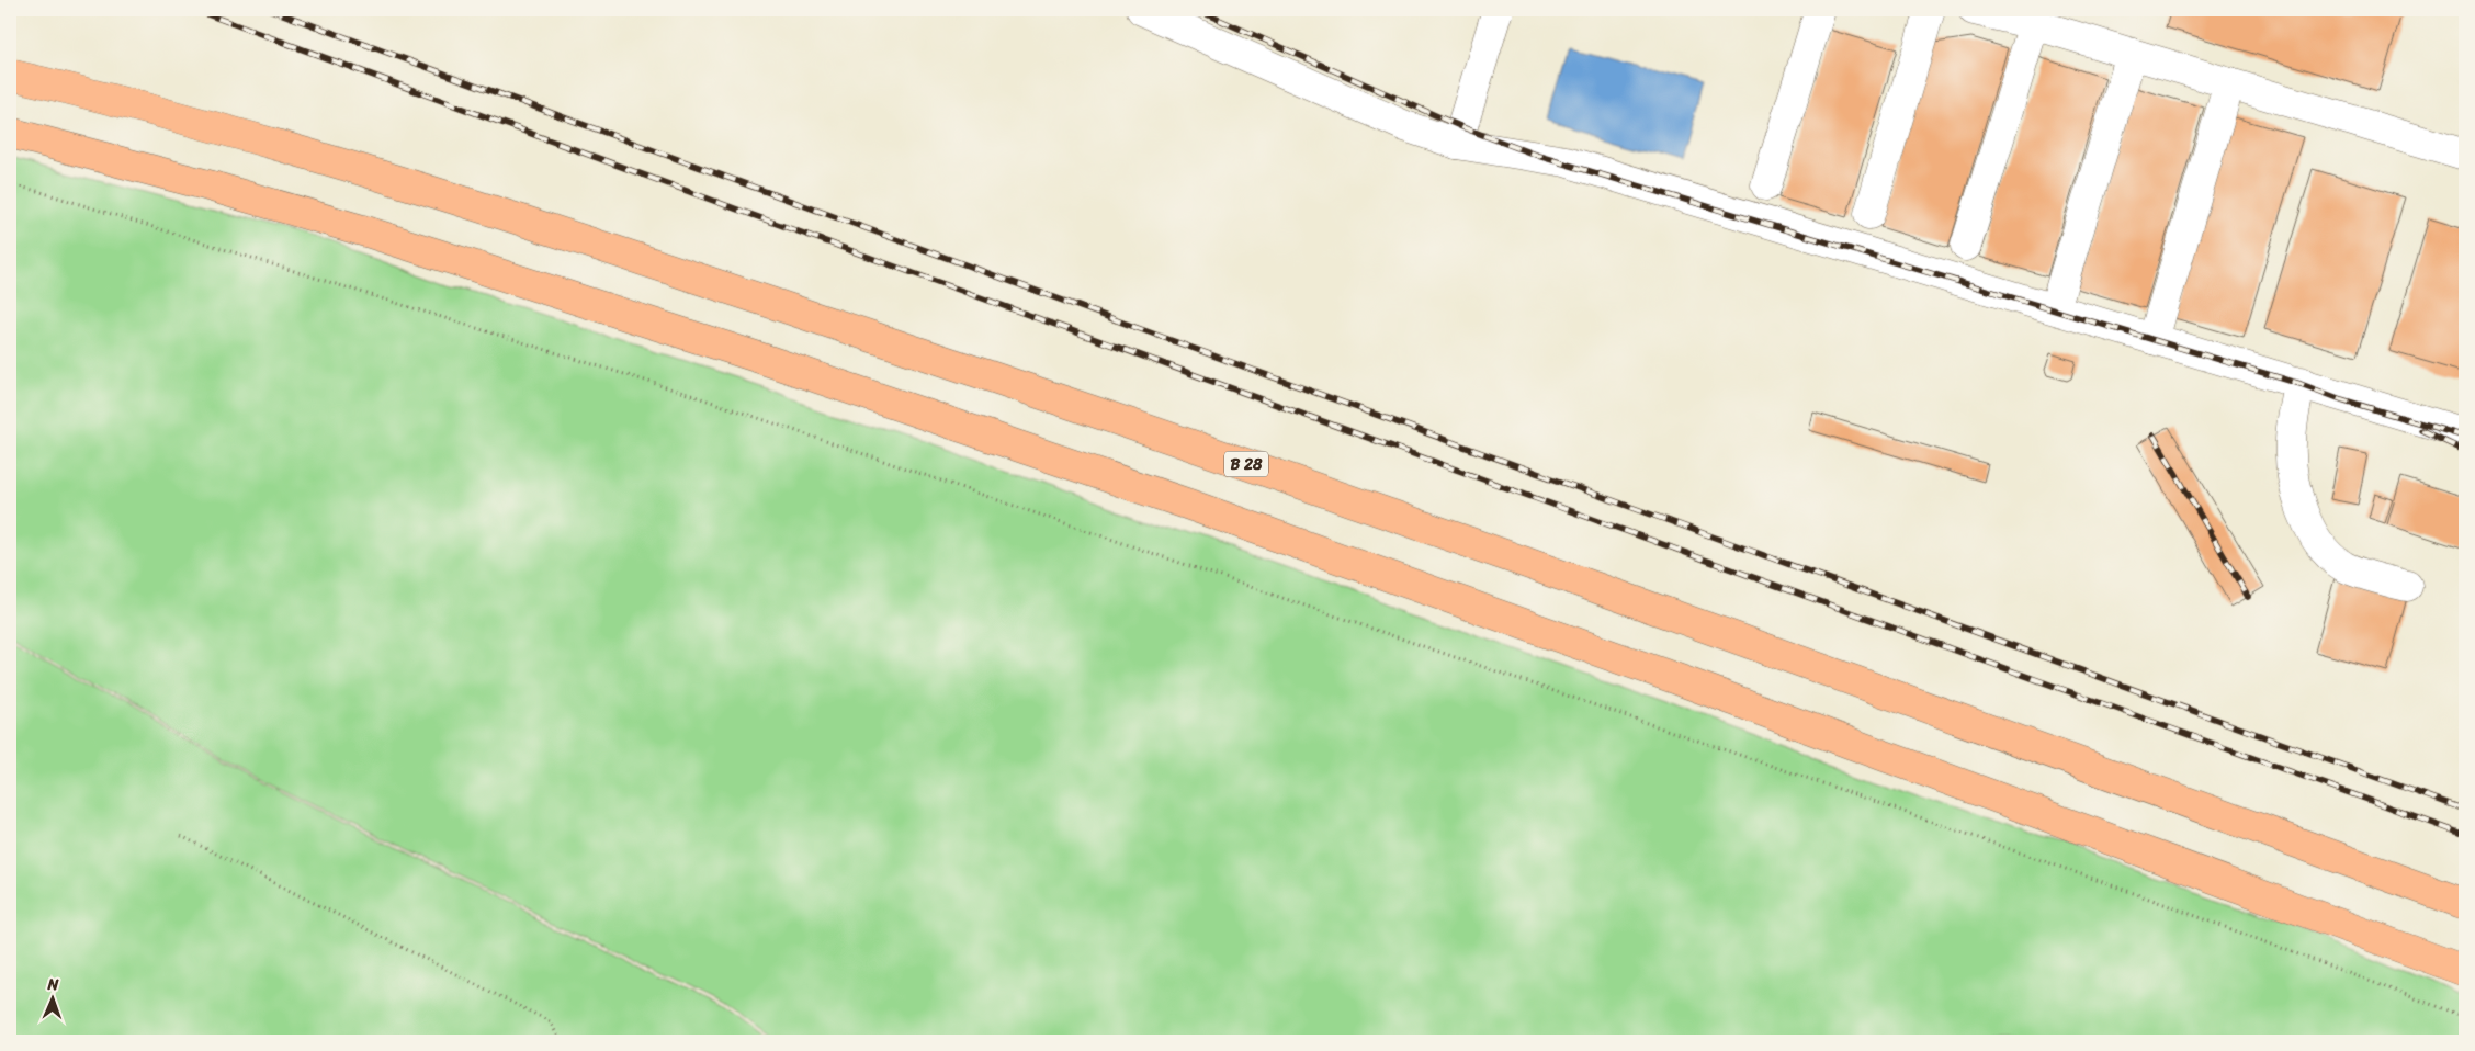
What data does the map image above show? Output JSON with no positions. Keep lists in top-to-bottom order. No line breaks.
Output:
{"streets":{"highway":["B 28"]},"north":"top"}
